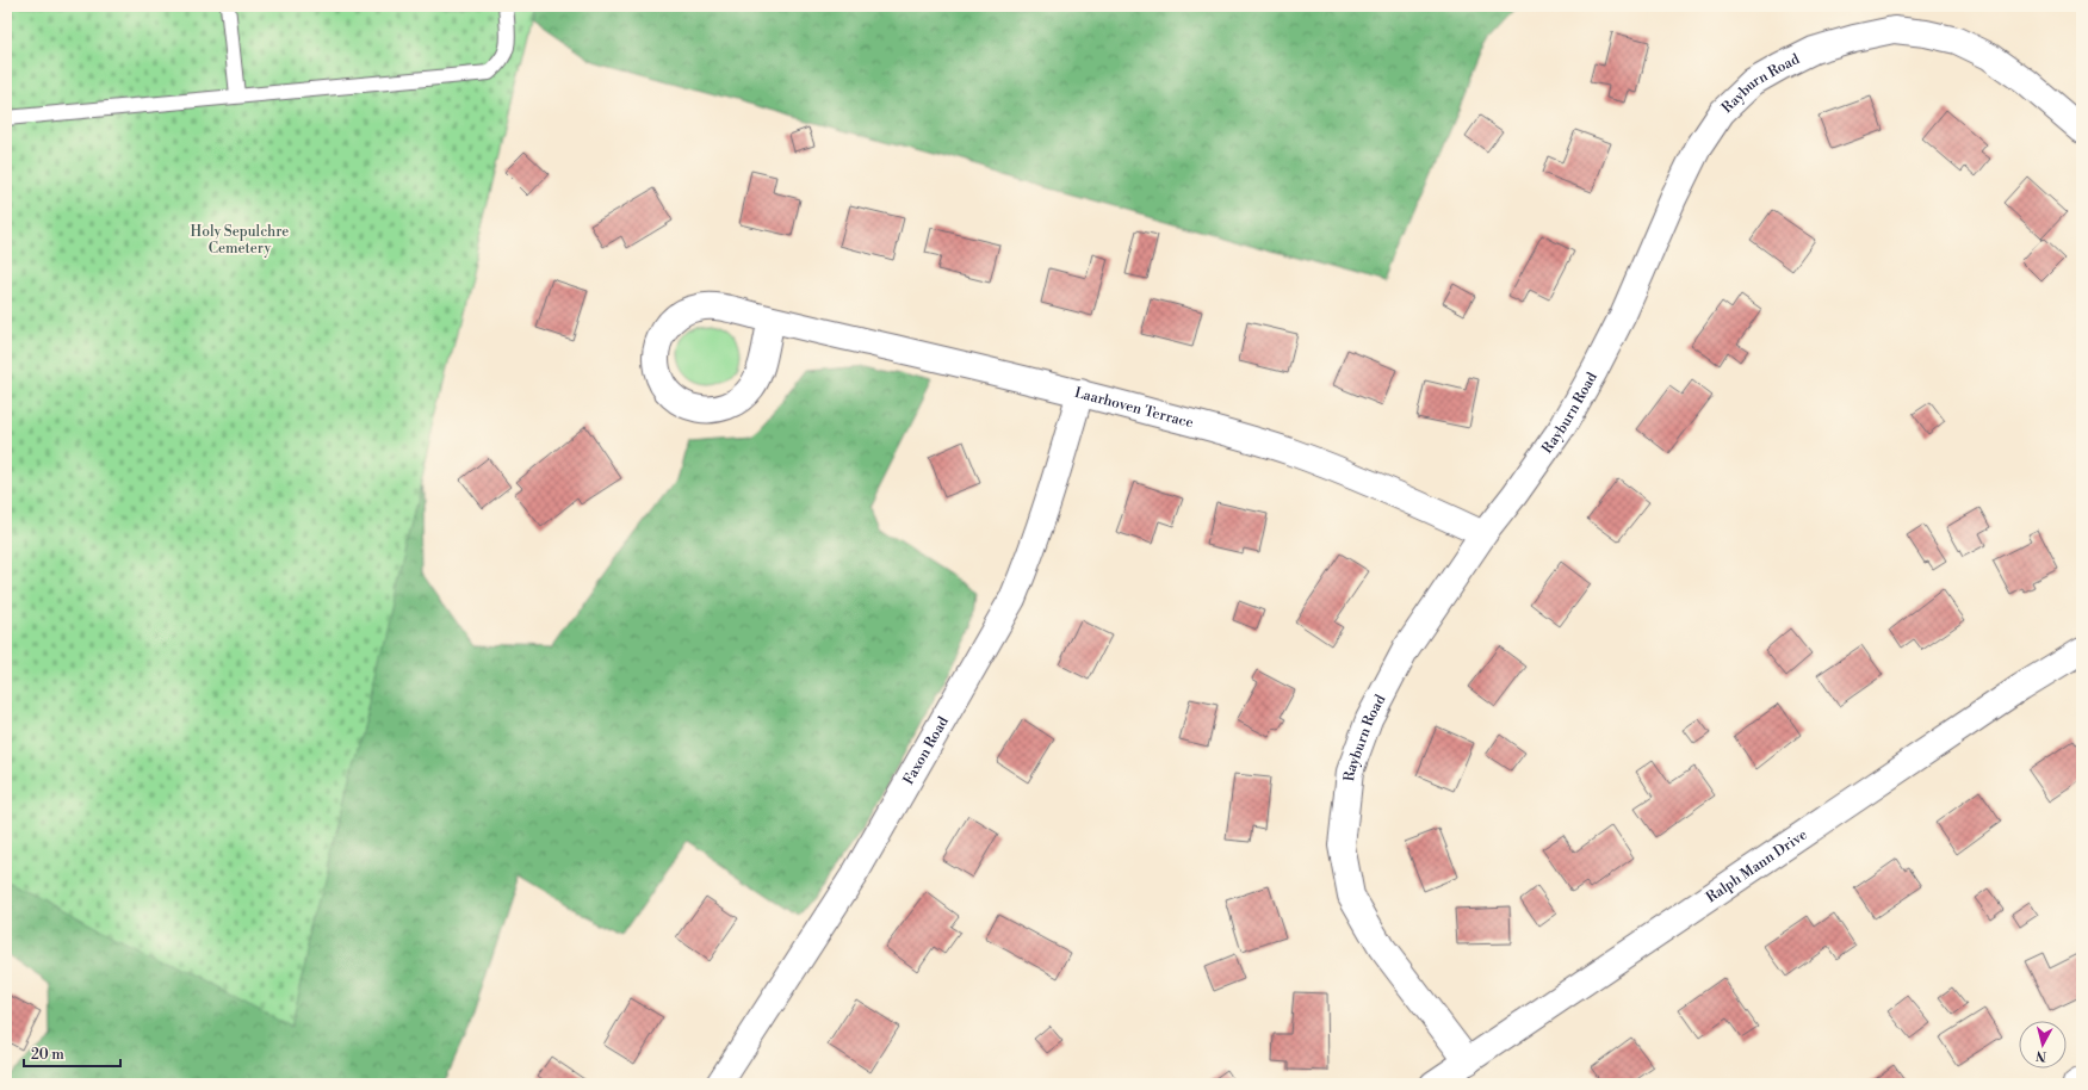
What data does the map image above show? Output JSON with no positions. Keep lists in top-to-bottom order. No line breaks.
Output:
{"streets":{"street":["Rayburn Road","Laarhoven Terrace","Faxon Road","Ralph Mann Drive"]},"crossings":[["Rayburn Road","Laarhoven Terrace"],["Rayburn Road","Ralph Mann Drive"],["Laarhoven Terrace","Faxon Road"]],"parks":["Holy Sepulchre Cemetery"],"scale_bar":"20 m","north":"bottom"}
